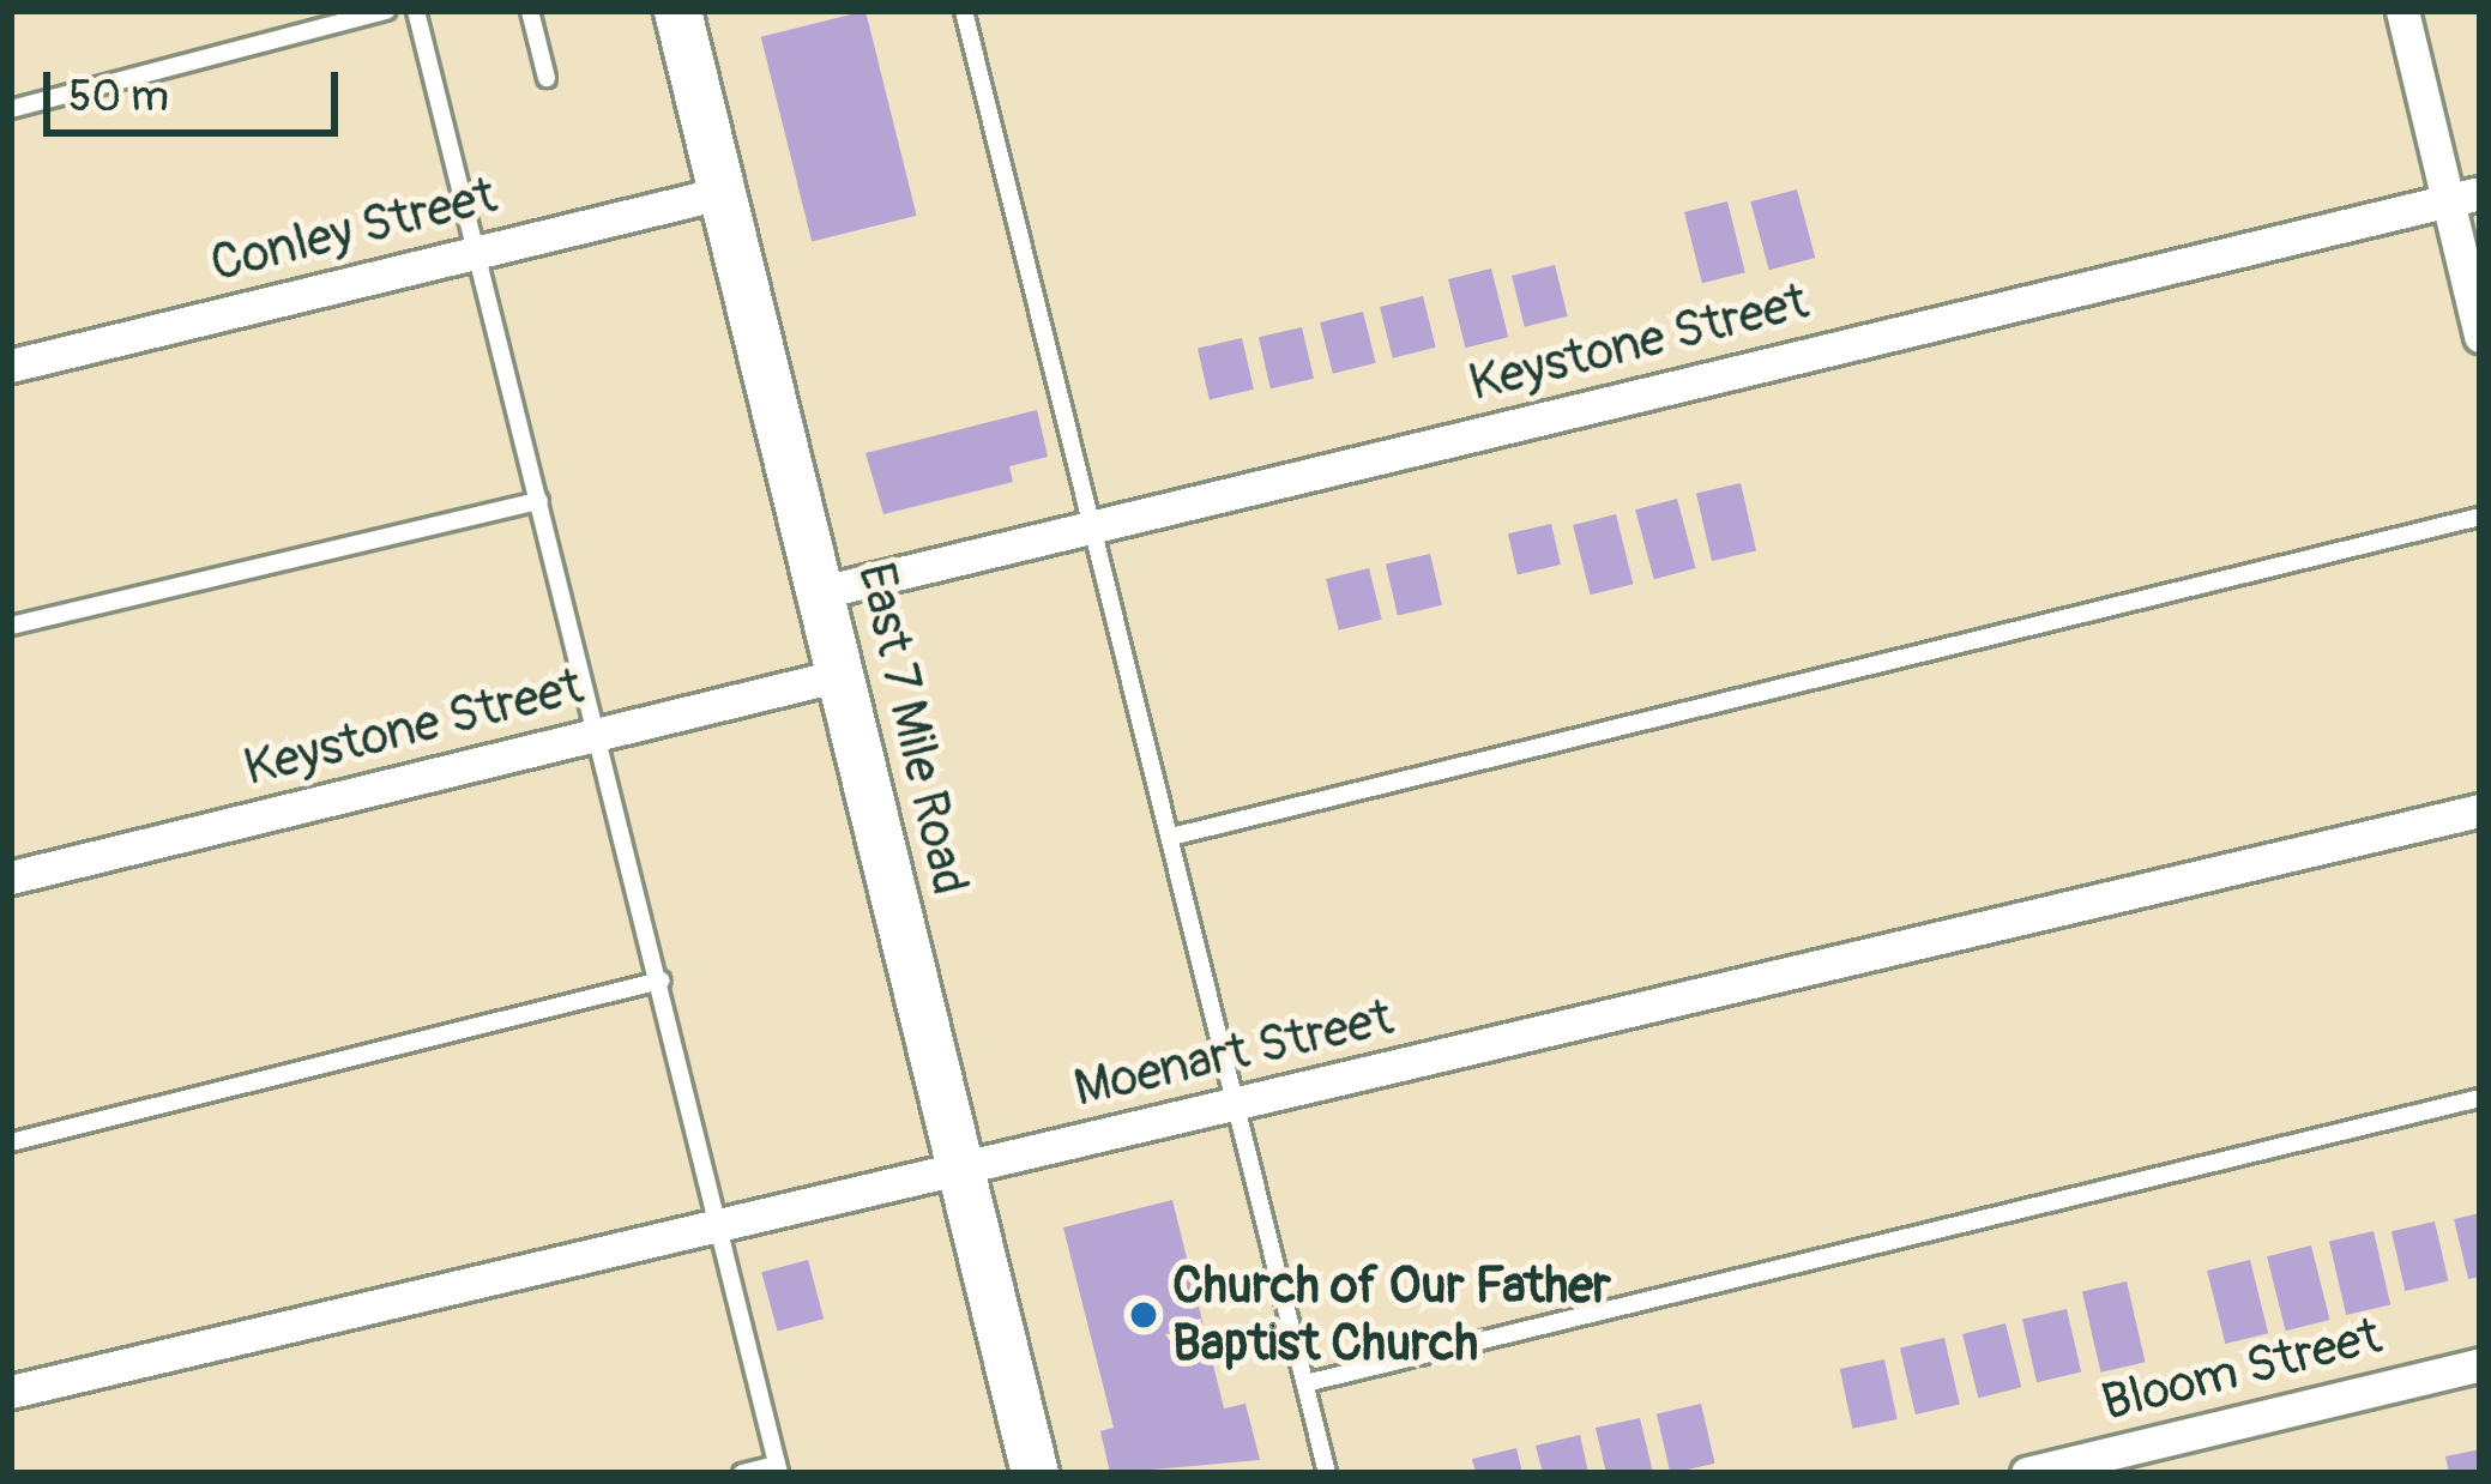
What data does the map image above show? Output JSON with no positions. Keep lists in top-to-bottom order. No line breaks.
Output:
{"streets":{"street":["Conley Street","Keystone Street","East 7 Mile Road","Moenart Street","Bloom Street"]},"crossings":[["Conley Street","East 7 Mile Road"],["Keystone Street","East 7 Mile Road"],["East 7 Mile Road","Moenart Street"]],"places":["Church of Our Father Baptist Church"],"scale_bar":"50 m"}
